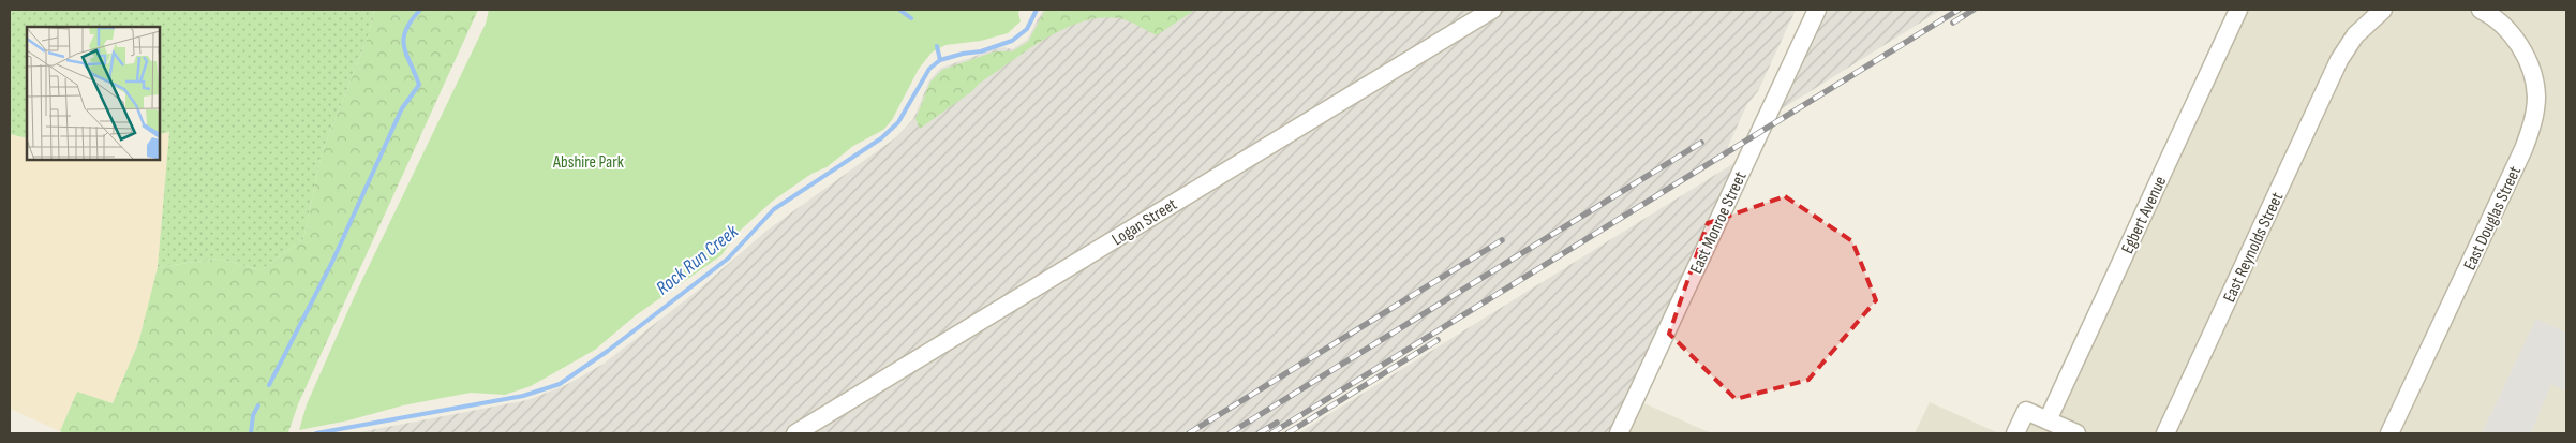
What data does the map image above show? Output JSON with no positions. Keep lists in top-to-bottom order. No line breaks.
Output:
{"streets":{"street":["Egbert Avenue","East Douglas Street","Logan Street","East Monroe Street","East Reynolds Street"]},"water":["Rock Run Creek"],"parks":["Abshire Park"]}
